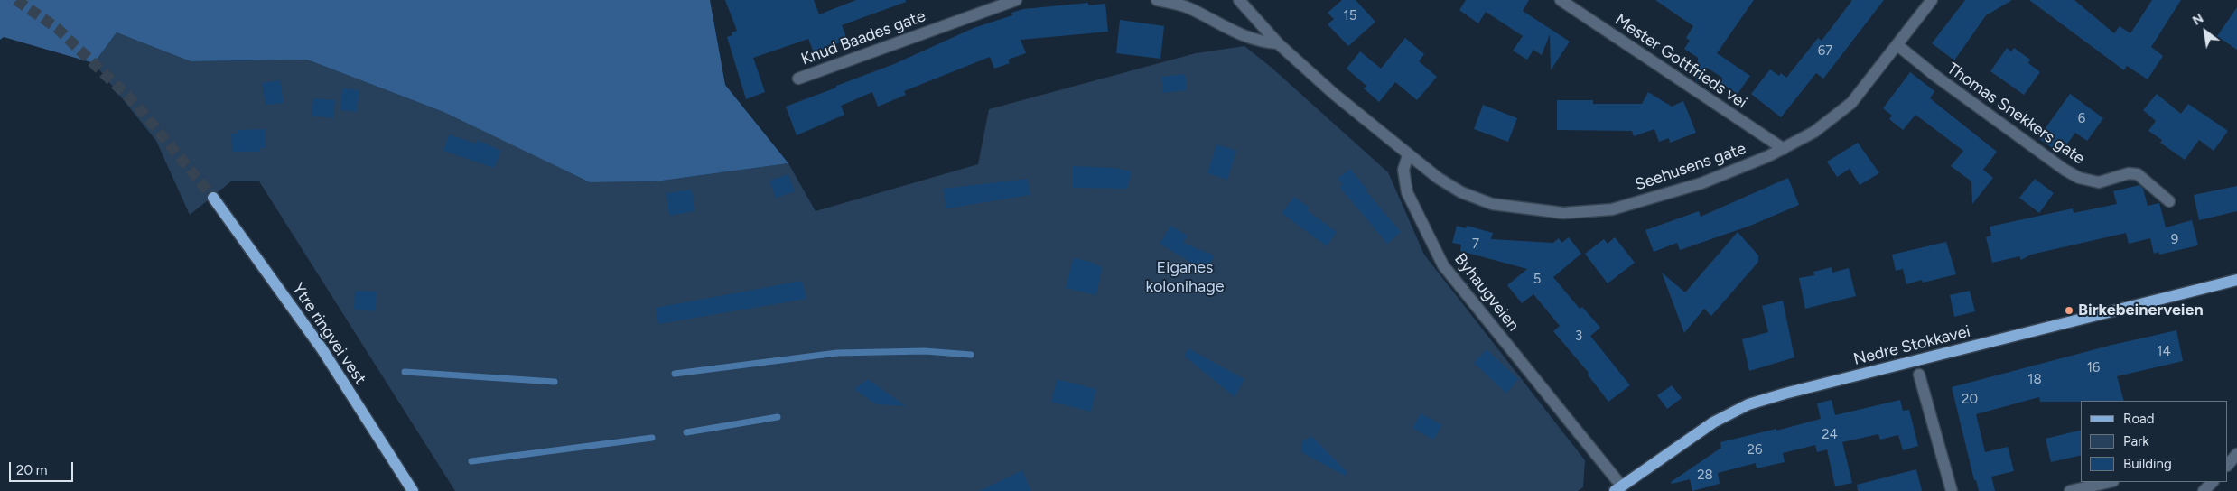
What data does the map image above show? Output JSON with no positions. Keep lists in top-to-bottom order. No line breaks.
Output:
{"streets":{"main road":["Ytre ringvei vest","Nedre Stokkavei"],"street":["Knud Baades gate","Mester Gottfrieds vei","Thomas Snekkers gate","Seehusens gate","Byhaugveien"]},"crossings":[["Mester Gottfrieds vei","Seehusens gate"],["Thomas Snekkers gate","Seehusens gate"],["Seehusens gate","Byhaugveien"],["Byhaugveien","Nedre Stokkavei"]],"parks":["Eiganes kolonihage"],"places":["Birkebeinerveien"],"house_numbers":["15","67","6","9","7","5","3","14","16","18","20","24","26","28"],"legend":["Road","Park","Building"],"scale_bar":"20 m","north":"top left"}
